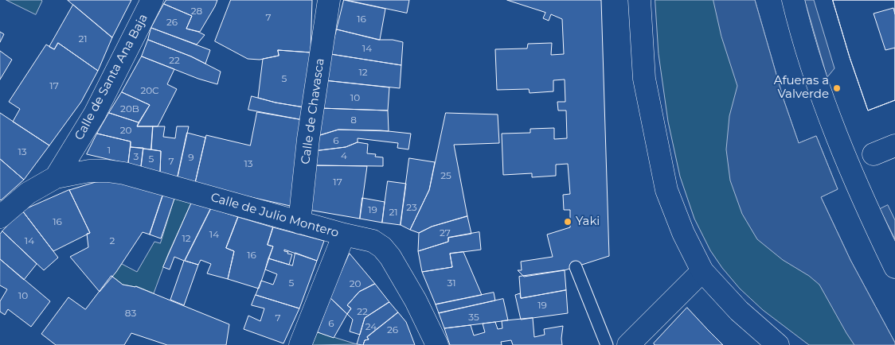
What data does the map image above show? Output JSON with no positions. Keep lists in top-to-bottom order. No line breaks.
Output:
{"streets":{"street":["Calle de Santa Ana Baja","Calle de Chavasca","Calle de Julio Montero"]},"crossings":[["Calle de Santa Ana Baja","Calle de Julio Montero"],["Calle de Chavasca","Calle de Julio Montero"]],"places":["Afueras a Valverde","Yaki"],"house_numbers":["28","7","16","26","21","14","22","12","5","17","20C","10","20B","8","20","6","1","13","4","3","9","5","7","13","25","17","23","19","21","16","27","14","12","14","2","16","5","31","20","10","19","22","83","35","7","6","24","26"]}
